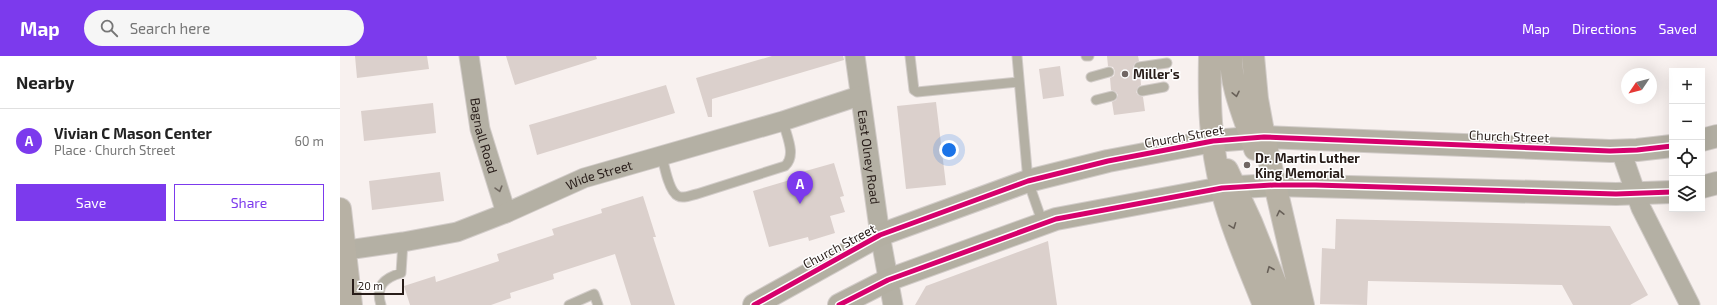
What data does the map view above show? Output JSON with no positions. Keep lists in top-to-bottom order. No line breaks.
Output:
{"streets":{"main road":["Church Street"],"street":["Bagnall Road","East Olney Road","Wide Street"]},"crossings":[["Bagnall Road","Wide Street"],["Church Street","East Olney Road"],["East Olney Road","Wide Street"]],"one_way":["Bagnall Road"],"places":["Miller's","Dr. Martin Luther King Memorial"],"scale_bar":"20 m","north":"bottom left","page":{"header":"Map","search":"Search here","nav":["Map","Directions","Saved"],"heading":"Nearby","map_buttons":["+","−"],"list":[{"mark":"A","name":"Vivian C Mason Center","note":"Place · Church Street","value":"60 m"}],"pins":"A","buttons":["Save","Share"],"scale":"20 m"}}
